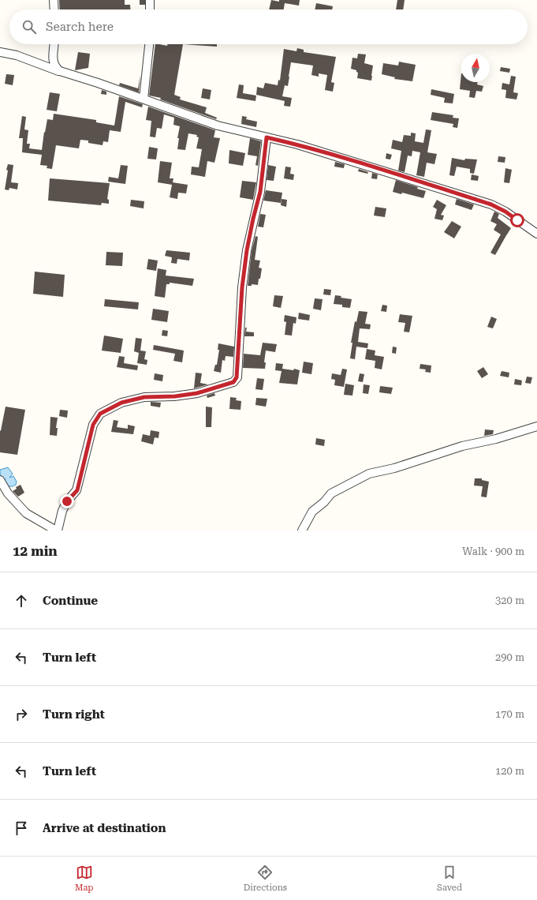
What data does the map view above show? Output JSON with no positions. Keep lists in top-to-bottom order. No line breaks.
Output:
{"north":"top","page":{"search":"Search here","heading":["12 min","Walk · 900 m"],"list":[["Continue","320 m"],["Turn left","290 m"],["Turn right","170 m"],["Turn left","120 m"],"Arrive at destination"],"nav":["Map","Directions","Saved"]}}
